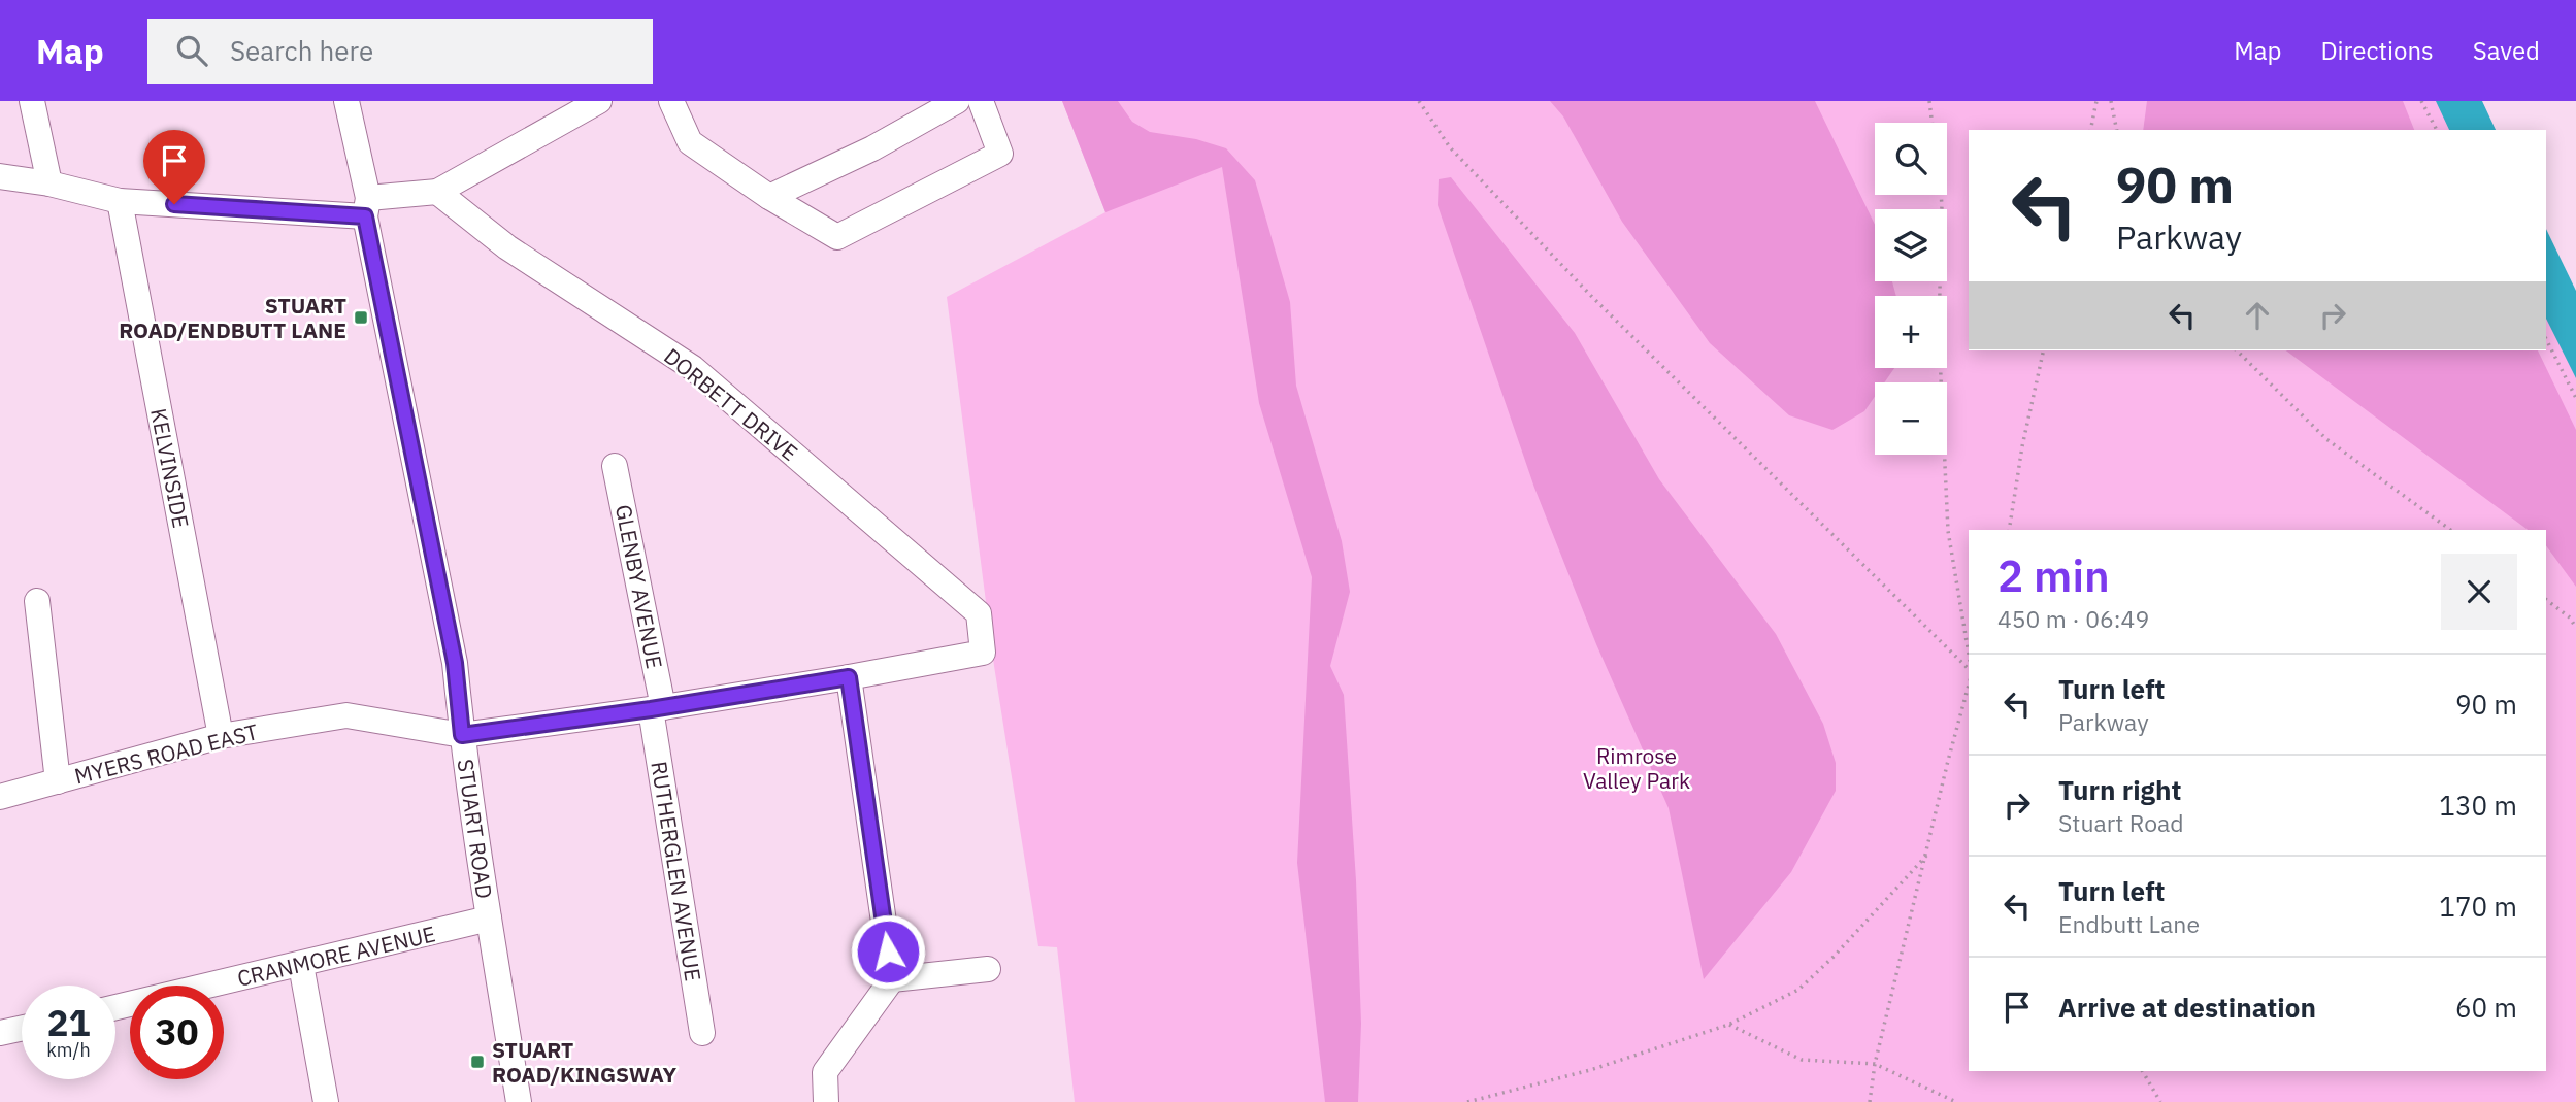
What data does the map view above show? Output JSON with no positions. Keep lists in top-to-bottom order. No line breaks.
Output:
{"streets":{"street":["DORBETT DRIVE","KELVINSIDE","GLENBY AVENUE","MYERS ROAD EAST","STUART ROAD","RUTHERGLEN AVENUE","CRANMORE AVENUE"]},"crossings":[["DORBETT DRIVE","MYERS ROAD EAST"],["KELVINSIDE","MYERS ROAD EAST"],["GLENBY AVENUE","MYERS ROAD EAST"],["GLENBY AVENUE","RUTHERGLEN AVENUE"],["MYERS ROAD EAST","STUART ROAD"],["MYERS ROAD EAST","RUTHERGLEN AVENUE"],["STUART ROAD","CRANMORE AVENUE"]],"parks":["Rimrose Valley Park"],"places":{"transit":["STUART ROAD/ENDBUTT LANE","STUART ROAD/KINGSWAY"]},"page":{"header":"Map","search":"Search here","nav":["Map","Directions","Saved"],"map_buttons":["+","−"],"turn":["90 m","Parkway"],"heading":["2 min","450 m · 06:49"],"list":[{"name":"Turn left","note":"Parkway","value":"90 m"},{"name":"Turn right","note":"Stuart Road","value":"130 m"},{"name":"Turn left","note":"Endbutt Lane","value":"170 m"},{"name":"Arrive at destination","value":"60 m"}],"speed":"21 km/h","limit":"30"}}
